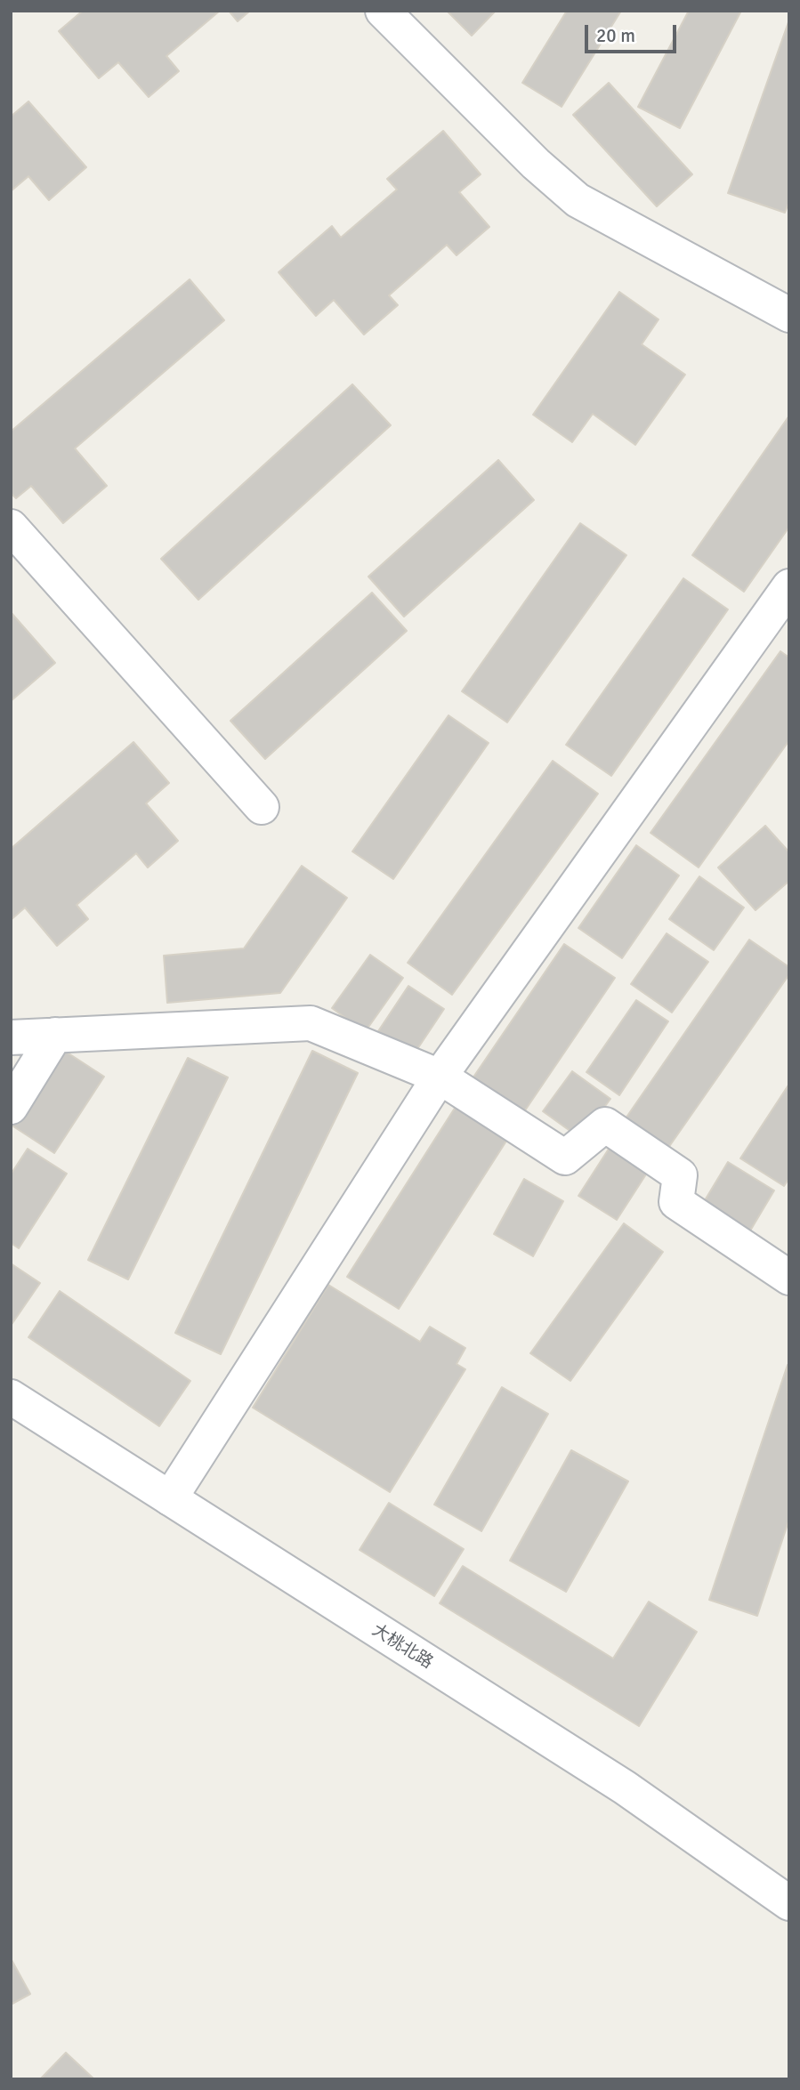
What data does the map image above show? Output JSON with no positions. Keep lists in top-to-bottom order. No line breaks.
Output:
{"streets":{"street":["大桃北路"]},"scale_bar":"20 m"}
